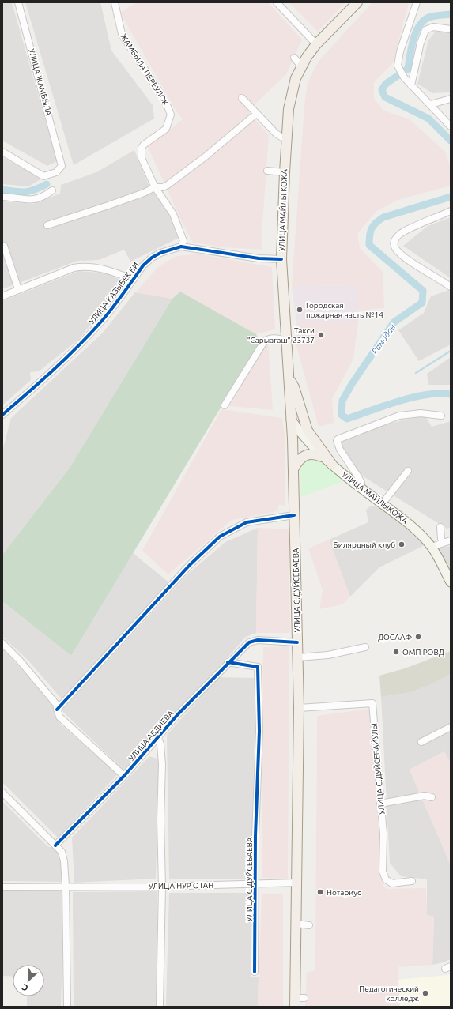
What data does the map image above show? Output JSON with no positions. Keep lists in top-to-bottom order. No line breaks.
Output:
{"streets":{"main road":["УЛИЦА МАЙЛЫ КОЖА","УЛИЦА С.ДУЙСЕБАЕВА"],"street":["ЖАМБЫЛА ПЕРЕУЛОК","УЛИЦА ЖАМБЫЛА","УЛИЦА КАЗЫБЕК БИ","УЛИЦА МАЙЛЫКОЖА","УЛИЦА АБДИЕВА","УЛИЦА С.ДУЙСЕБАЙУЛЫ","УЛИЦА НУР ОТАН"]},"crossings":[["ЖАМБЫЛА ПЕРЕУЛОК","УЛИЦА КАЗЫБЕК БИ"],["УЛИЦА МАЙЛЫ КОЖА","УЛИЦА КАЗЫБЕК БИ"],["УЛИЦА МАЙЛЫ КОЖА","УЛИЦА МАЙЛЫКОЖА"],["УЛИЦА МАЙЛЫ КОЖА","УЛИЦА С.ДУЙСЕБАЕВА"],["УЛИЦА МАЙЛЫКОЖА","УЛИЦА С.ДУЙСЕБАЕВА"],["УЛИЦА С.ДУЙСЕБАЕВА","УЛИЦА АБДИЕВА"],["УЛИЦА С.ДУЙСЕБАЕВА","УЛИЦА С.ДУЙСЕБАЙУЛЫ"],["УЛИЦА С.ДУЙСЕБАЕВА","УЛИЦА НУР ОТАН"],["УЛИЦА АБДИЕВА","УЛИЦА НУР ОТАН"]],"water":["Рамадан"],"places":["Городская пожарная часть №14","Такси \"Сарыагаш\" 23737","Билярдный клуб","ДОСААФ","ОМП РОВД","Нотариус","Педагогический колледж"],"north":"bottom left"}
